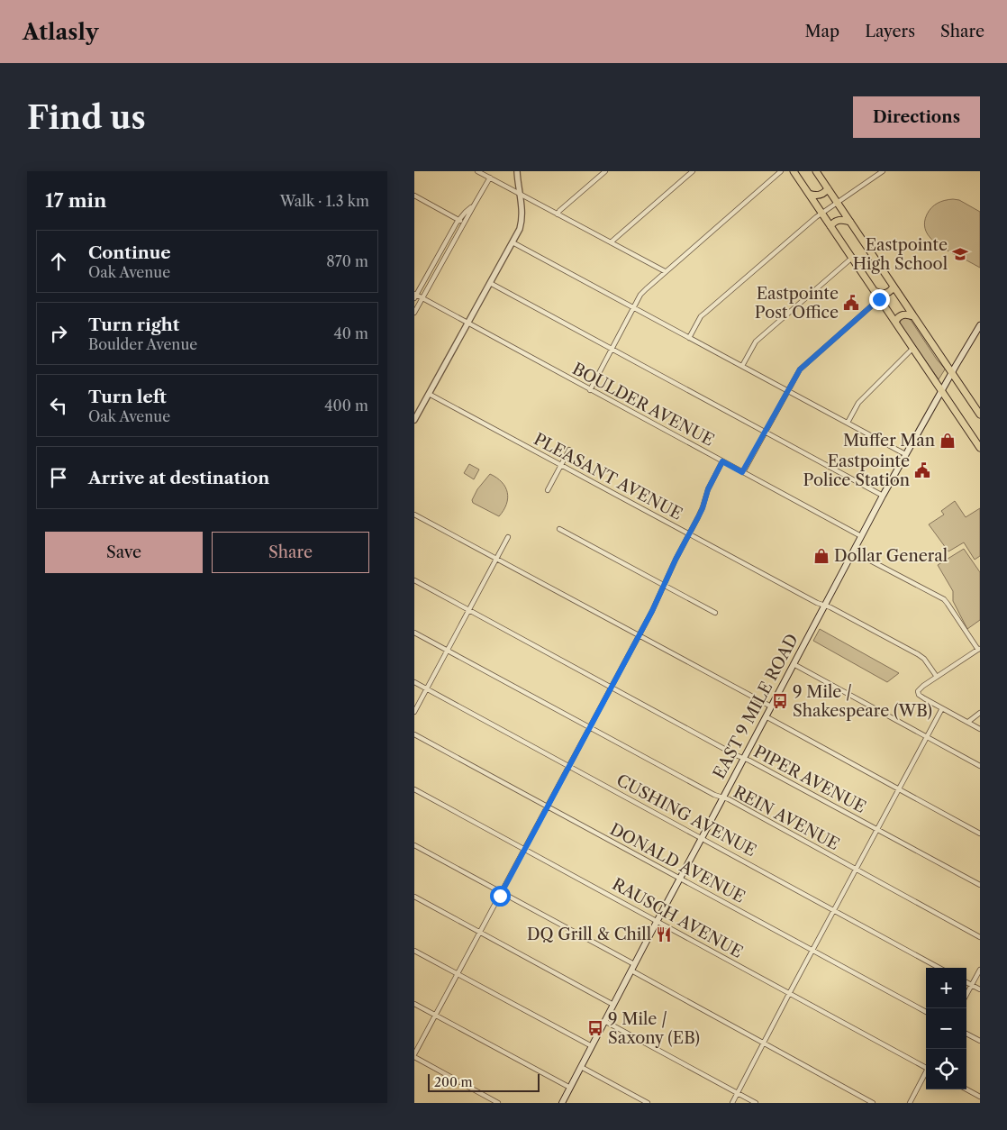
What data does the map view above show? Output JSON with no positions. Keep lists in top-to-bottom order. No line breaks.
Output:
{"streets":{"main road":["EAST 9 MILE ROAD"],"street":["BOULDER AVENUE","PLEASANT AVENUE","PIPER AVENUE","CUSHING AVENUE","REIN AVENUE","DONALD AVENUE","RAUSCH AVENUE"]},"crossings":[["BOULDER AVENUE","EAST 9 MILE ROAD"],["PLEASANT AVENUE","EAST 9 MILE ROAD"],["EAST 9 MILE ROAD","PIPER AVENUE"],["EAST 9 MILE ROAD","CUSHING AVENUE"],["EAST 9 MILE ROAD","REIN AVENUE"],["EAST 9 MILE ROAD","DONALD AVENUE"],["EAST 9 MILE ROAD","RAUSCH AVENUE"]],"places":{"school or university":["Eastpointe High School"],"public building":["Eastpointe Post Office","Eastpointe Police Station"],"shop":["Muffer Man","Dollar General"],"bus stop":["9 Mile / Shakespeare (WB)","9 Mile / Saxony (EB)"],"restaurant":["DQ Grill & Chill"]},"scale_bar":"200 m","page":{"header":"Atlasly","nav":["Map","Layers","Share"],"buttons":["Directions",["Save","Share"]],"title":"Find us","heading":["17 min","Walk · 1.3 km"],"list":[["Continue","Oak Avenue","870 m"],["Turn right","Boulder Avenue","40 m"],["Turn left","Oak Avenue","400 m"],"Arrive at destination"],"map_buttons":["+","−"],"scale":"200 m"}}
